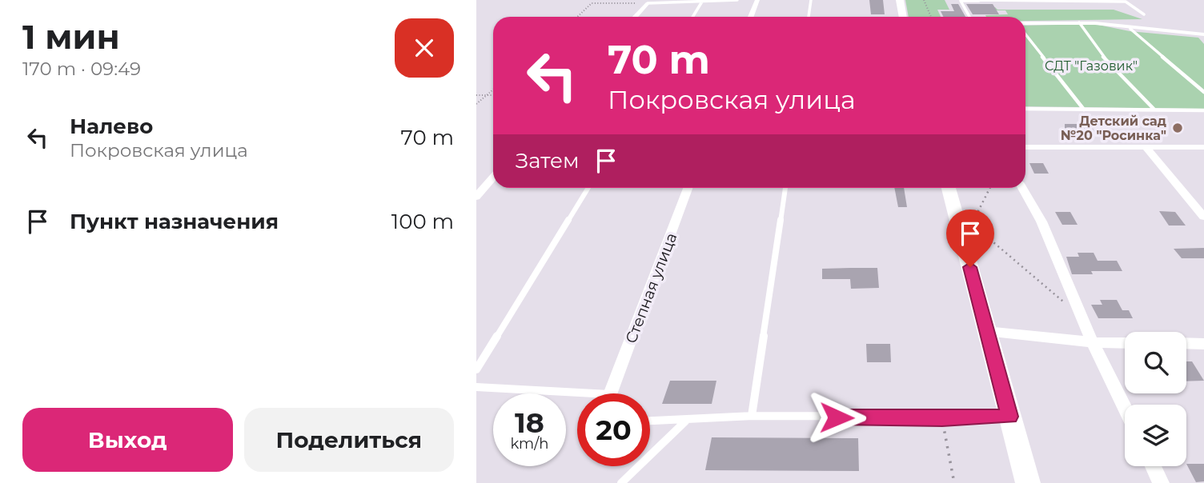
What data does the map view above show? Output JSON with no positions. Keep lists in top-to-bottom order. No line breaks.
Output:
{"streets":{"street":["Степная улица"]},"parks":["СДТ \"Газовик\""],"places":["Детский сад №20 \"Росинка\""],"page":{"heading":["1 мин","170 m · 09:49"],"turn":["70 m","Покровская улица"],"list":[{"name":"Налево","note":"Покровская улица","value":"70 m"},{"name":"Пункт назначения","value":"100 m"}],"then":"Затем","speed":"18 km/h","limit":"20","buttons":["Выход","Поделиться"]}}
